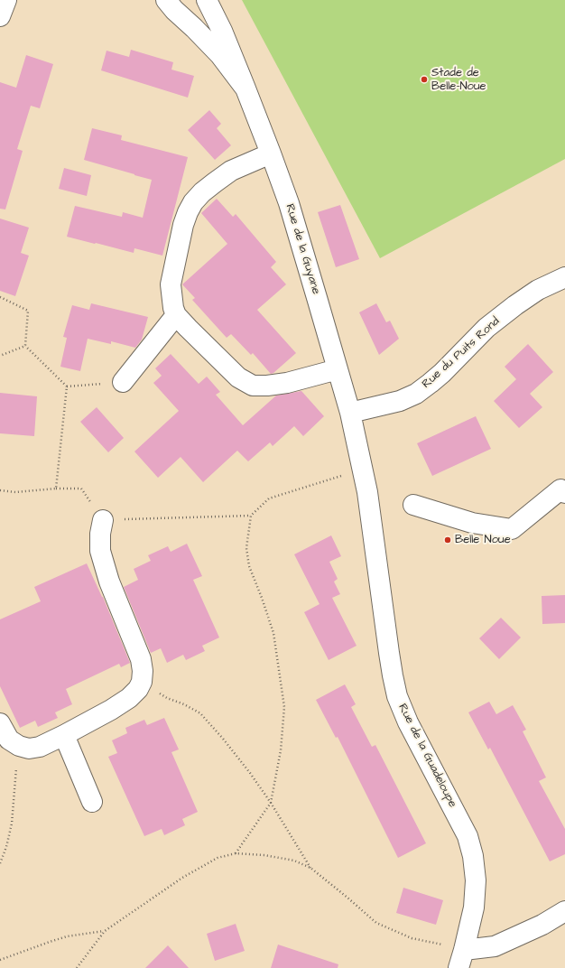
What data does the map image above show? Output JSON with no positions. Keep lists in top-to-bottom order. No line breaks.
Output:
{"streets":{"street":["Rue de la Guyane","Rue du Puits Rond","Rue de la Guadeloupe"]},"crossings":[["Rue de la Guyane","Rue du Puits Rond"],["Rue de la Guyane","Rue de la Guadeloupe"],["Rue du Puits Rond","Rue de la Guadeloupe"]],"places":["Stade de Belle-Noue","Belle Noue"]}
